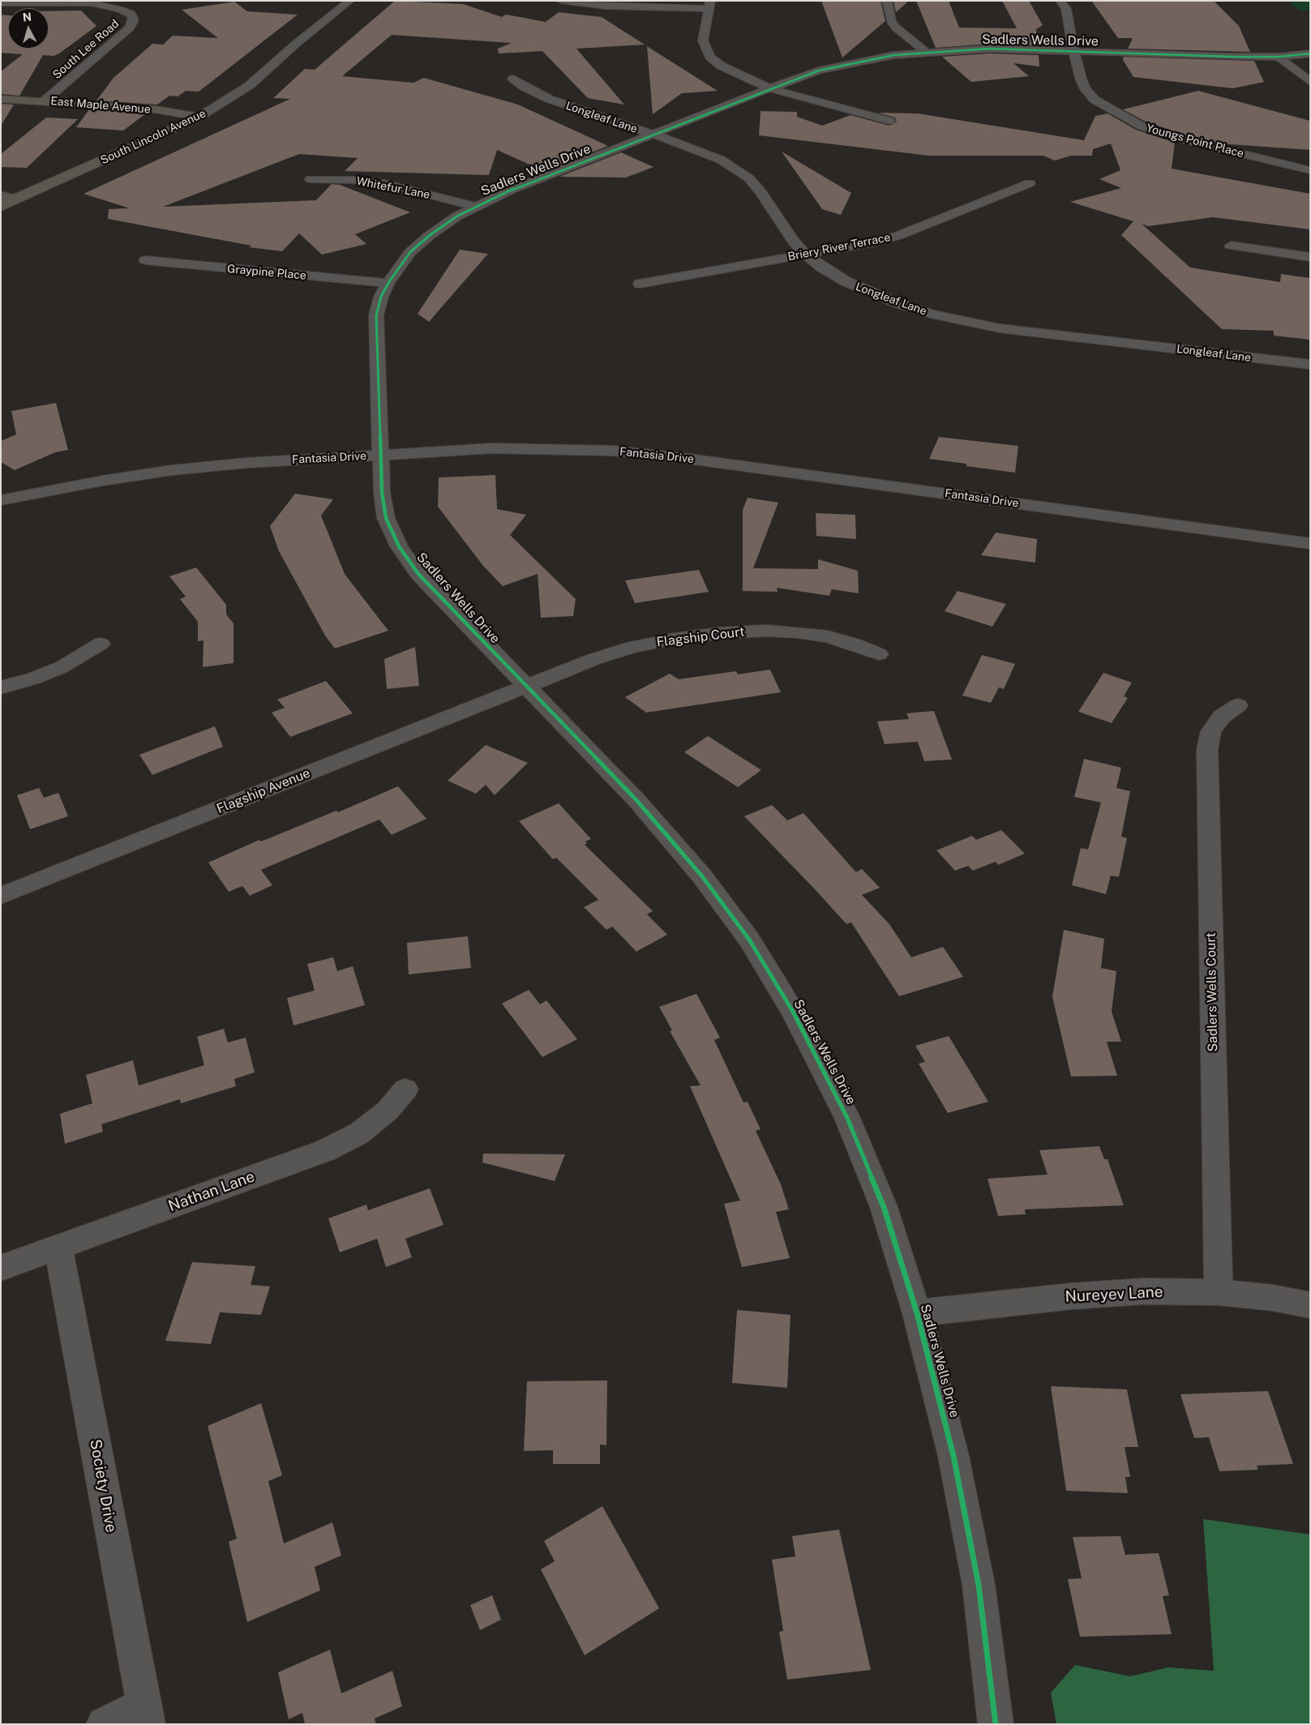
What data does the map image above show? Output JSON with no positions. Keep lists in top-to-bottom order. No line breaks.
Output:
{"streets":{"main road":["East Maple Avenue","South Lincoln Avenue"],"street":["Sadlers Wells Drive","South Lee Road","Longleaf Lane","Youngs Point Place","Whitefur Lane","Briery River Terrace","Graypine Place","Fantasia Drive","Flagship Court","Flagship Avenue","Sadlers Wells Court","Nathan Lane","Nureyev Lane","Society Drive"]},"crossings":[["Sadlers Wells Drive","Longleaf Lane"],["Sadlers Wells Drive","Youngs Point Place"],["Sadlers Wells Drive","Whitefur Lane"],["Sadlers Wells Drive","Graypine Place"],["Sadlers Wells Drive","Fantasia Drive"],["Sadlers Wells Drive","Flagship Court"],["Sadlers Wells Drive","Flagship Avenue"],["Sadlers Wells Drive","Nureyev Lane"],["South Lee Road","East Maple Avenue"],["East Maple Avenue","South Lincoln Avenue"],["Longleaf Lane","Briery River Terrace"],["Flagship Court","Flagship Avenue"],["Sadlers Wells Court","Nureyev Lane"],["Nathan Lane","Society Drive"]],"north":"top"}
